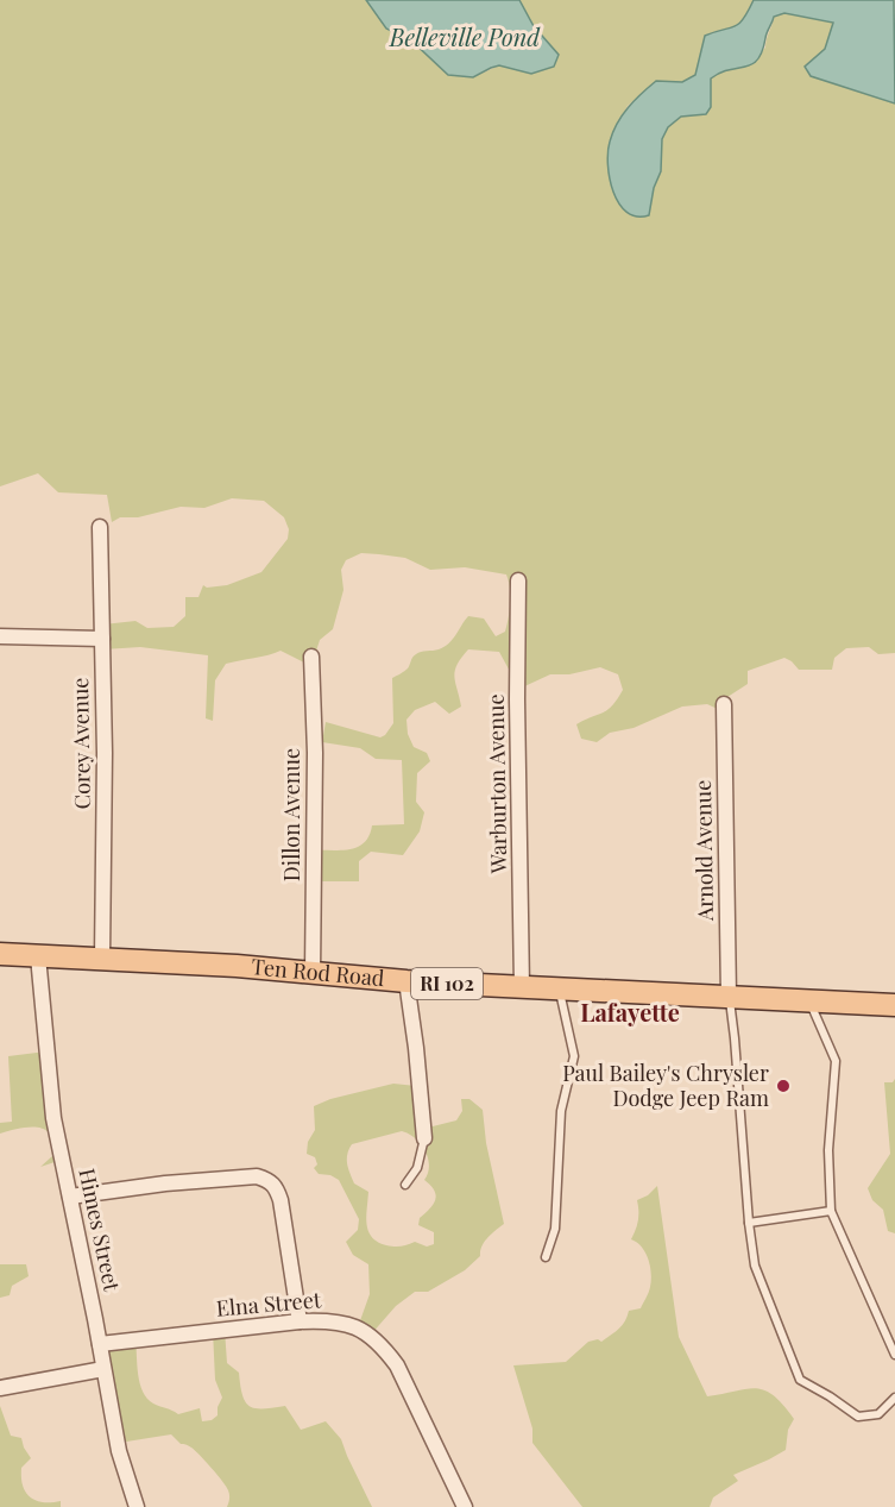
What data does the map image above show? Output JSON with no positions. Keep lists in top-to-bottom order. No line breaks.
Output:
{"streets":{"main road":["Ten Rod Road","RI 102"],"street":["Corey Avenue","Warburton Avenue","Dillon Avenue","Arnold Avenue","Himes Street","Elna Street"]},"crossings":[["Corey Avenue","Ten Rod Road"],["Warburton Avenue","Ten Rod Road"],["Dillon Avenue","Ten Rod Road"],["Arnold Avenue","Ten Rod Road"],["Ten Rod Road","Himes Street"],["Himes Street","Elna Street"]],"districts":["Lafayette"],"water":["Belleville Pond"],"places":["Paul Bailey's Chrysler Dodge Jeep Ram"]}
